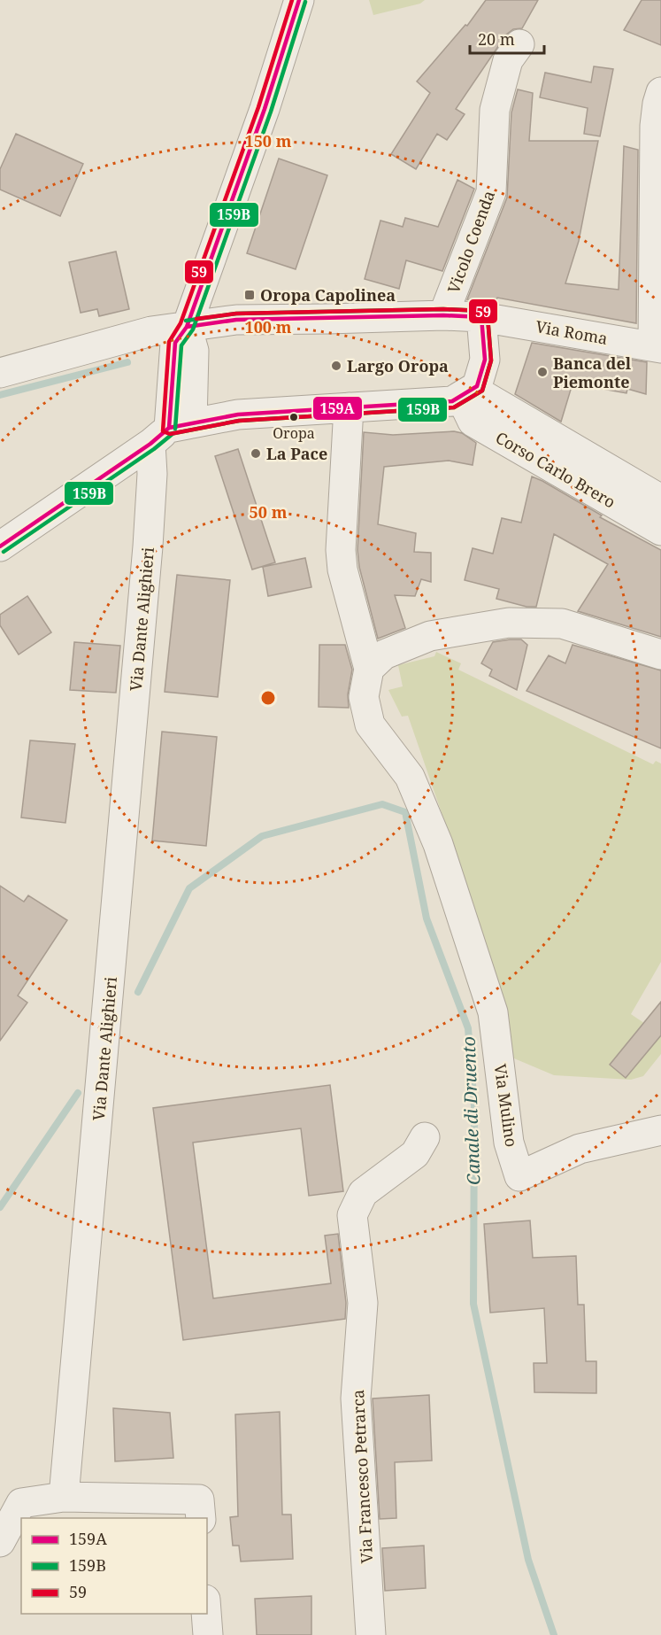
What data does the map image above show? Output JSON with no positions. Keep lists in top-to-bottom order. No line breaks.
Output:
{"streets":{"street":["Vicolo Coenda","Via Roma","Corso Carlo Brero","Via Dante Alighieri","Via Mulino","Via Francesco Petrarca"]},"water":["Canale di Druento"],"places":{"transit":["Oropa Capolinea"],"other":["Largo Oropa","Banca del Piemonte","Oropa","La Pace"]},"lines":["transit line 159A","transit line 59","transit line 159B"],"legend":["159A","159B","59"],"scale_bar":"20 m","rings":["150 m","100 m","50 m"]}
